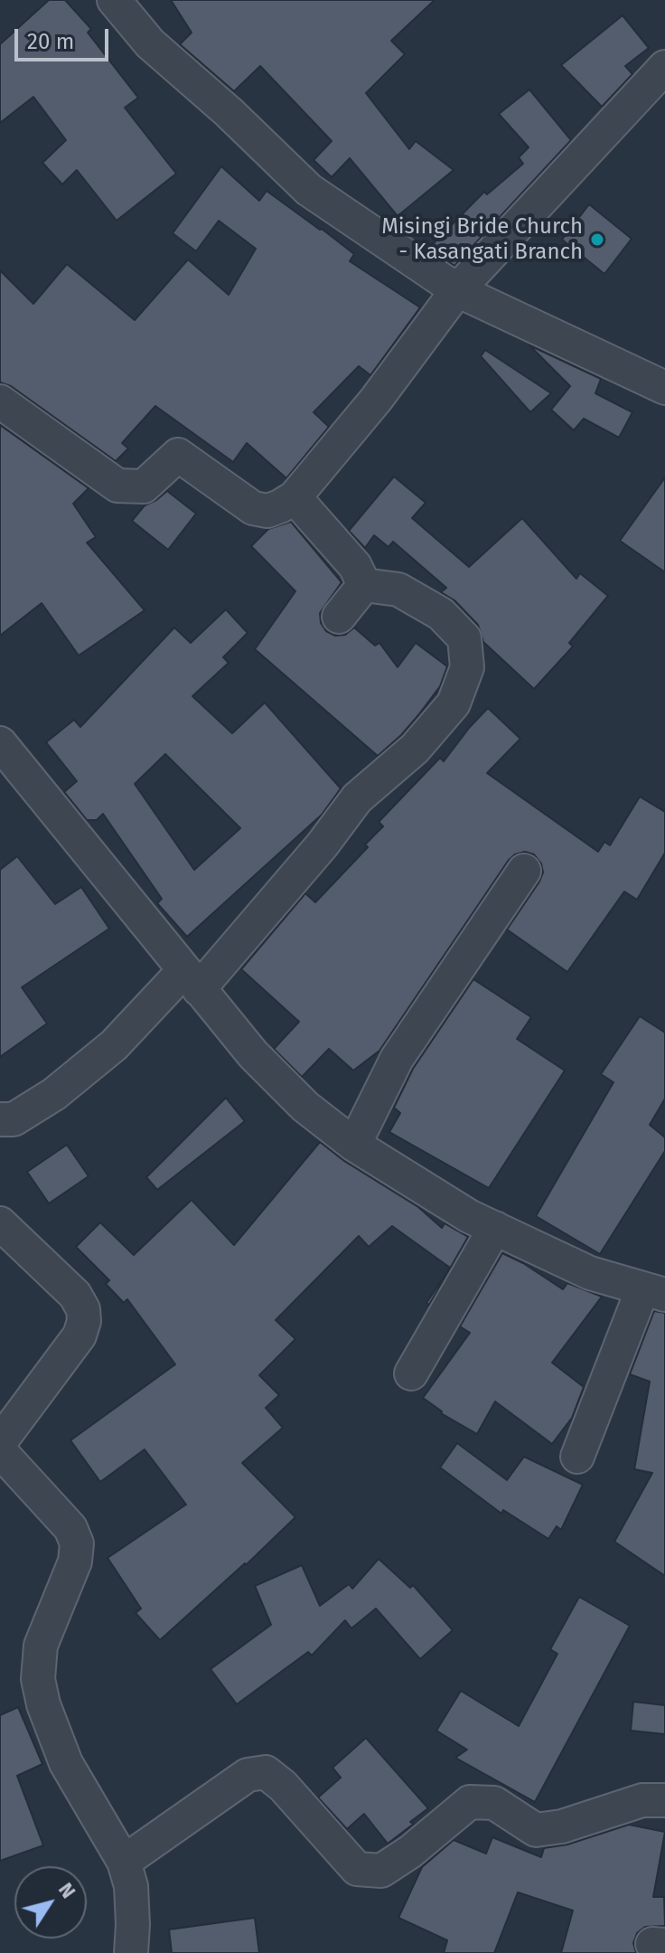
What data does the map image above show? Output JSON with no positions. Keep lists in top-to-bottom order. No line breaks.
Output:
{"places":["Misingi Bride Church - Kasangati Branch"],"scale_bar":"20 m","north":"top right"}
